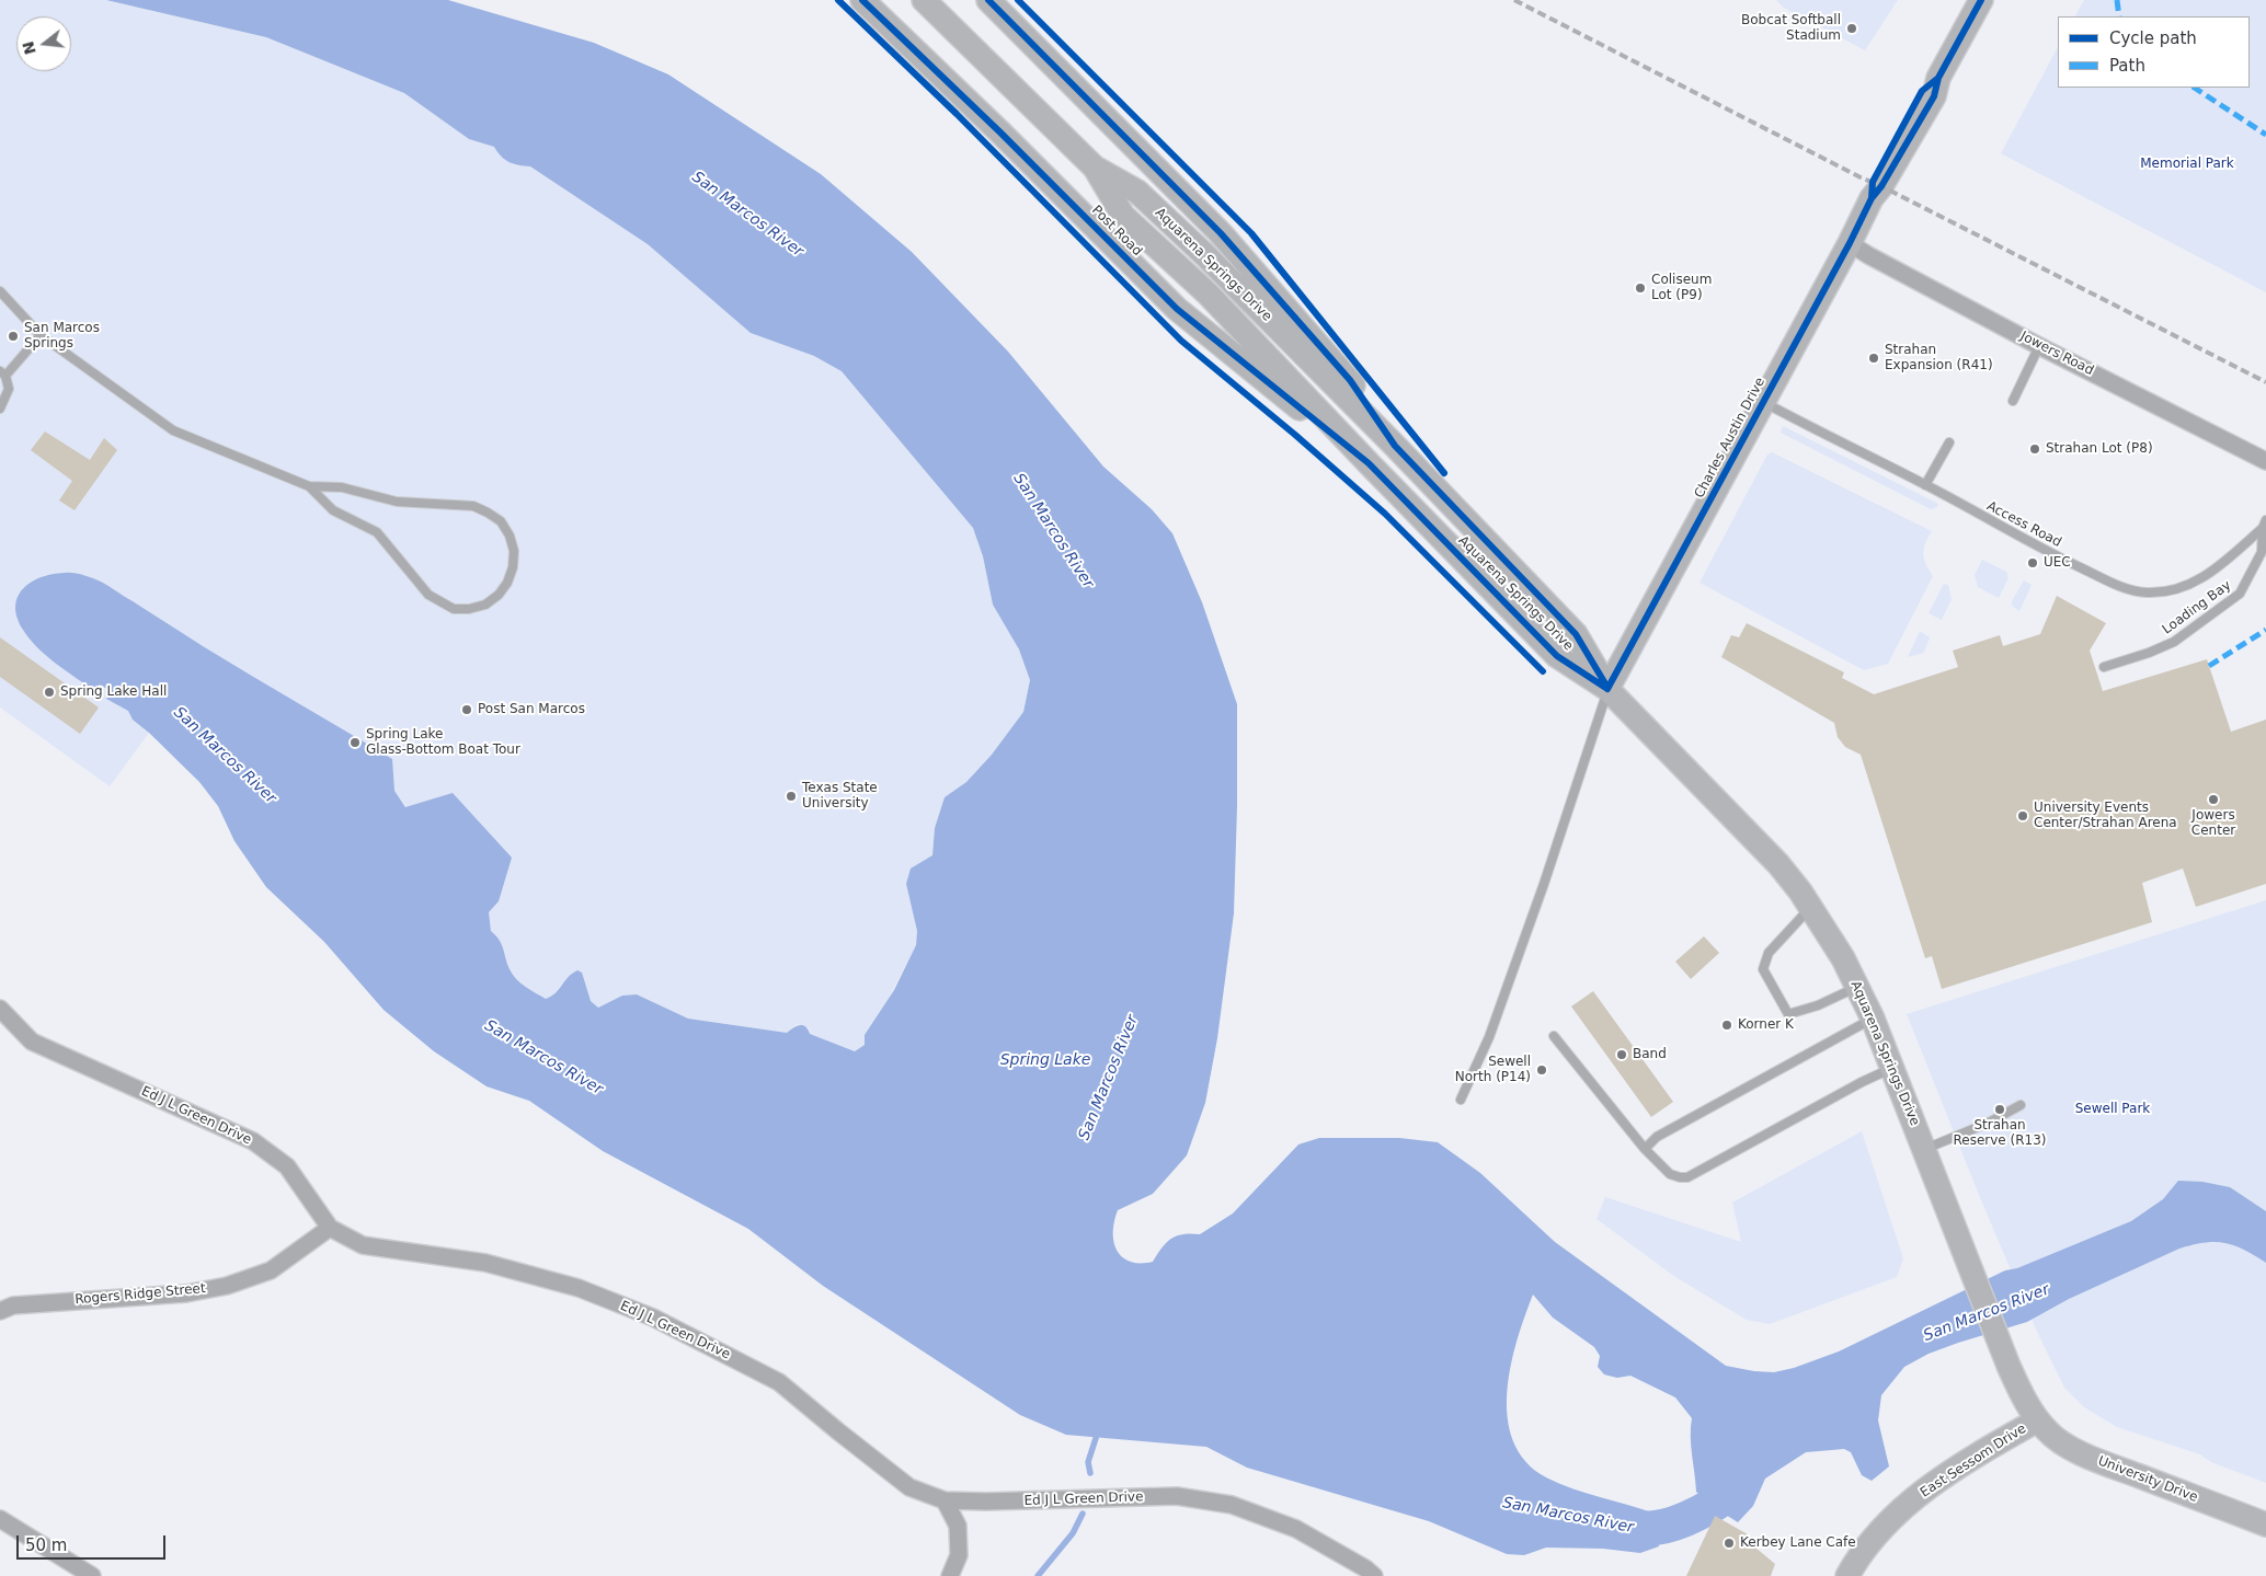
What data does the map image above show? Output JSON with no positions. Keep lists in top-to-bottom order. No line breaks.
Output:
{"streets":{"main road":["Post Road","Aquarena Springs Drive","Charles Austin Drive","East Sessom Drive","University Drive"],"street":["Jowers Road","Ed J L Green Drive","Rogers Ridge Street"],"lane":["Access Road","Loading Bay"]},"crossings":[["Post Road","Aquarena Springs Drive"],["Aquarena Springs Drive","Charles Austin Drive"],["Aquarena Springs Drive","East Sessom Drive"],["Aquarena Springs Drive","University Drive"],["Jowers Road","Charles Austin Drive"],["Charles Austin Drive","Access Road"],["Access Road","Loading Bay"],["Ed J L Green Drive","Rogers Ridge Street"],["East Sessom Drive","University Drive"]],"water":["San Marcos River","Spring Lake"],"parks":["Memorial Park","Sewell Park"],"places":["Bobcat Softball Stadium","Coliseum Lot (P9)","San Marcos Springs","Strahan Expansion (R41)","Strahan Lot (P8)","UEC","Spring Lake Hall","Post San Marcos","Spring Lake Glass-Bottom Boat Tour","Texas State University","Jowers Center","University Events Center/Strahan Arena","Korner K","Band","Sewell North (P14)","Strahan Reserve (R13)","Kerbey Lane Cafe"],"legend":["Cycle path","Path"],"scale_bar":"50 m","north":"left"}
